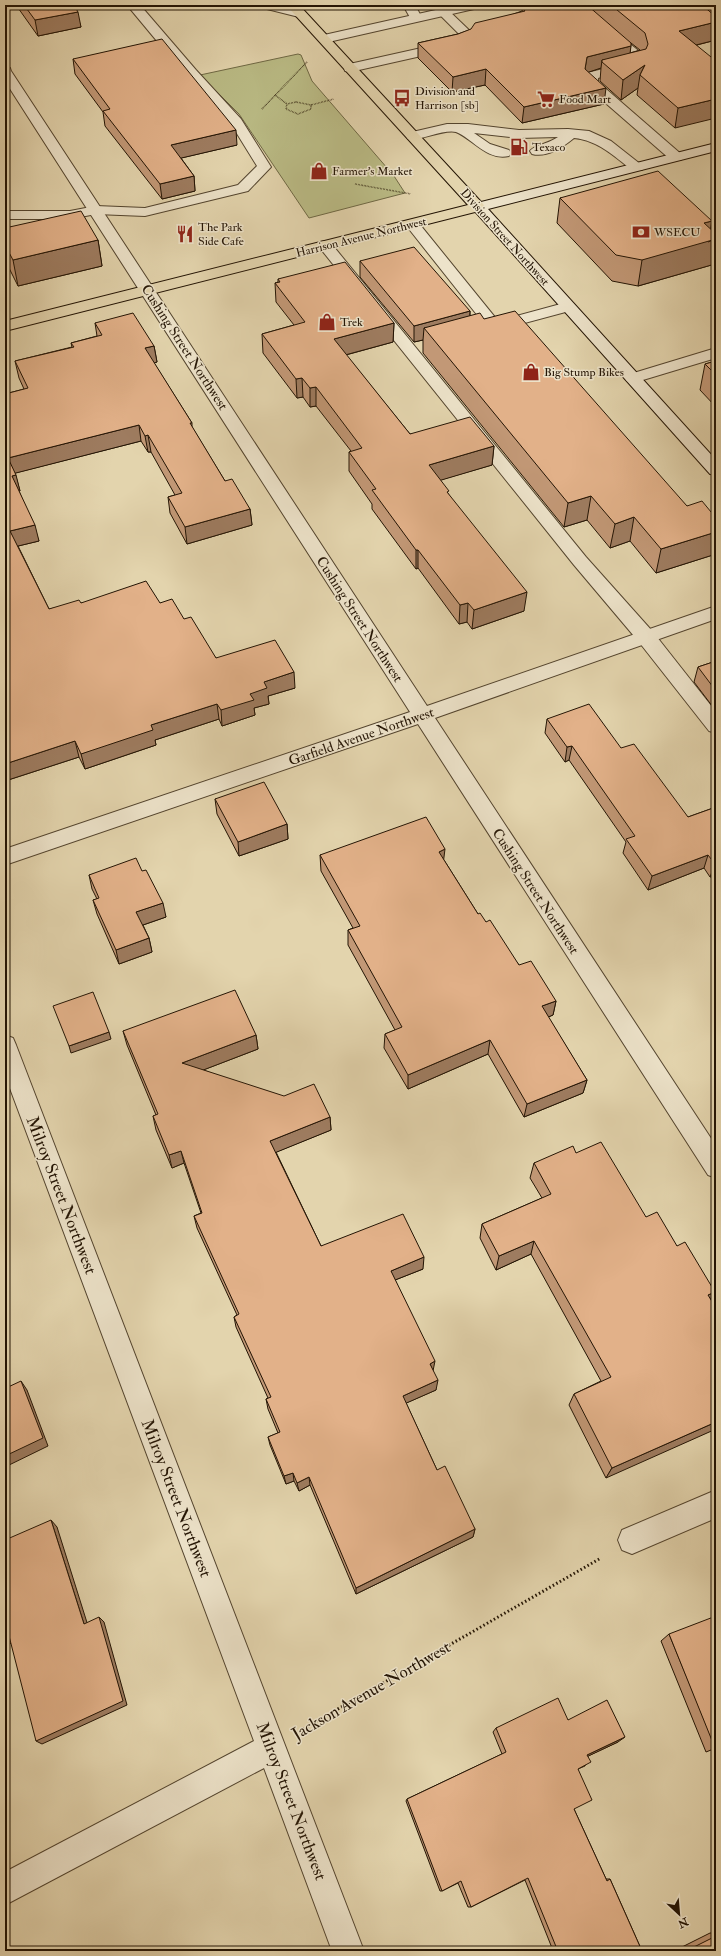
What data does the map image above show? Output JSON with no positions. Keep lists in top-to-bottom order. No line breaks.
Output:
{"streets":{"main road":["Harrison Avenue Northwest","Division Street Northwest"],"street":["Cushing Street Northwest","Garfield Avenue Northwest","Milroy Street Northwest"],"path":["Jackson Avenue Northwest"]},"crossings":[["Harrison Avenue Northwest","Division Street Northwest"],["Harrison Avenue Northwest","Cushing Street Northwest"],["Cushing Street Northwest","Garfield Avenue Northwest"],["Milroy Street Northwest","Jackson Avenue Northwest"]],"places":{"bus stop":["Division and Harrison [sb]"],"supermarket":["Food Mart"],"fuel station":["Texaco"],"shop":["Farmer's Market","Trek","Big Stump Bikes"],"bank":["WSECU"],"restaurant":["The Park Side Cafe"]},"north":"bottom right"}
